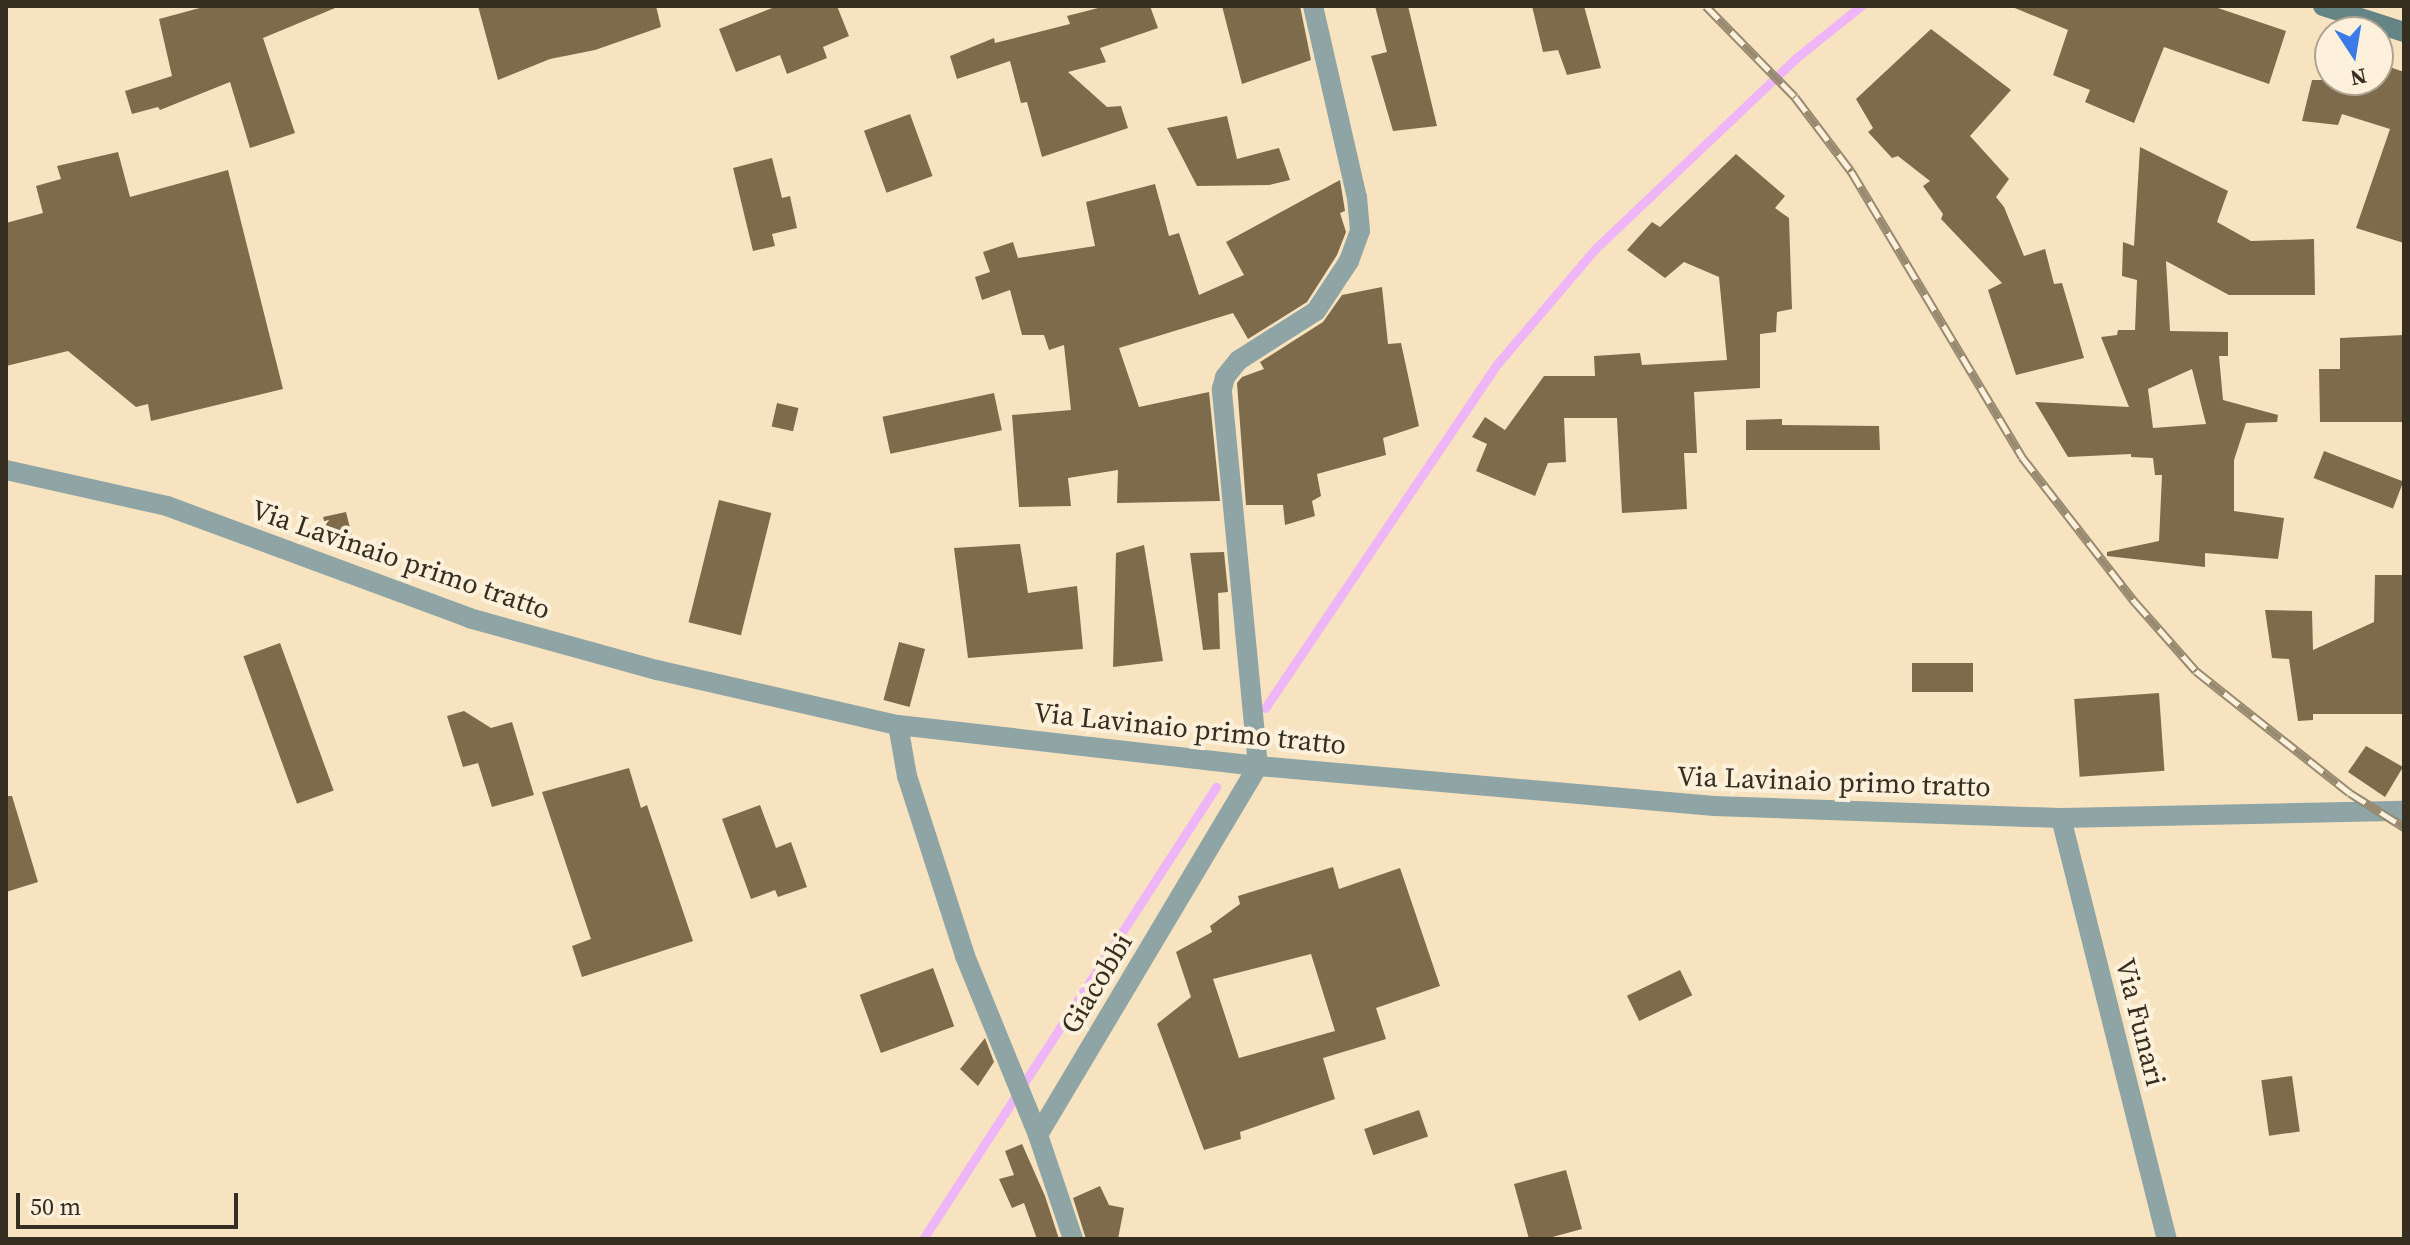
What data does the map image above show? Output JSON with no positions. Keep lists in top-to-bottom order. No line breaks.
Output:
{"streets":{"street":["Via Lavinaio primo tratto","Giacobbi","Via Funari"]},"crossings":[["Via Lavinaio primo tratto","Giacobbi"],["Via Lavinaio primo tratto","Via Funari"]],"scale_bar":"50 m","north":"bottom"}
